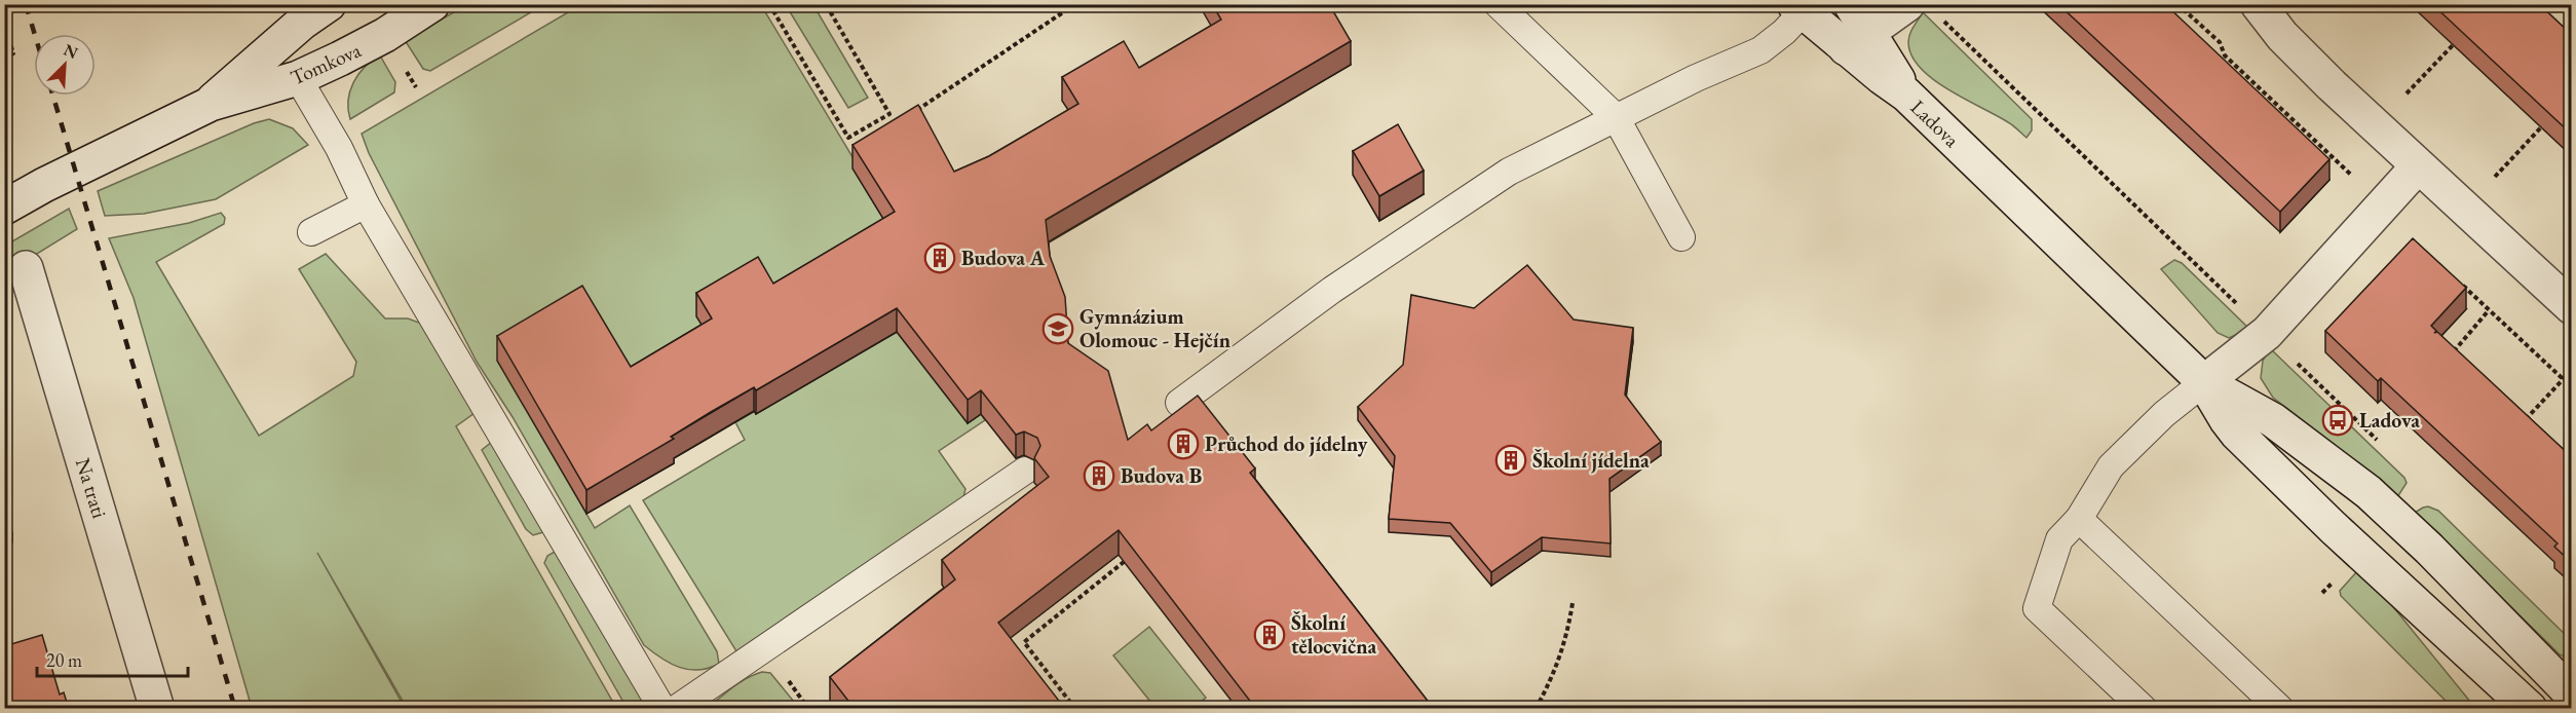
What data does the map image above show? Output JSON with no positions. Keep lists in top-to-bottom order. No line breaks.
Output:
{"streets":{"main road":["Tomkova","Ladova","Na trati"]},"places":{"building":["Budova A","Průchod do jídelny","Školní jídelna","Budova B","Školní tělocvična"],"school or university":["Gymnázium Olomouc - Hejčín"],"bus stop":["Ladova"]},"scale_bar":"20 m","north":"top right"}
